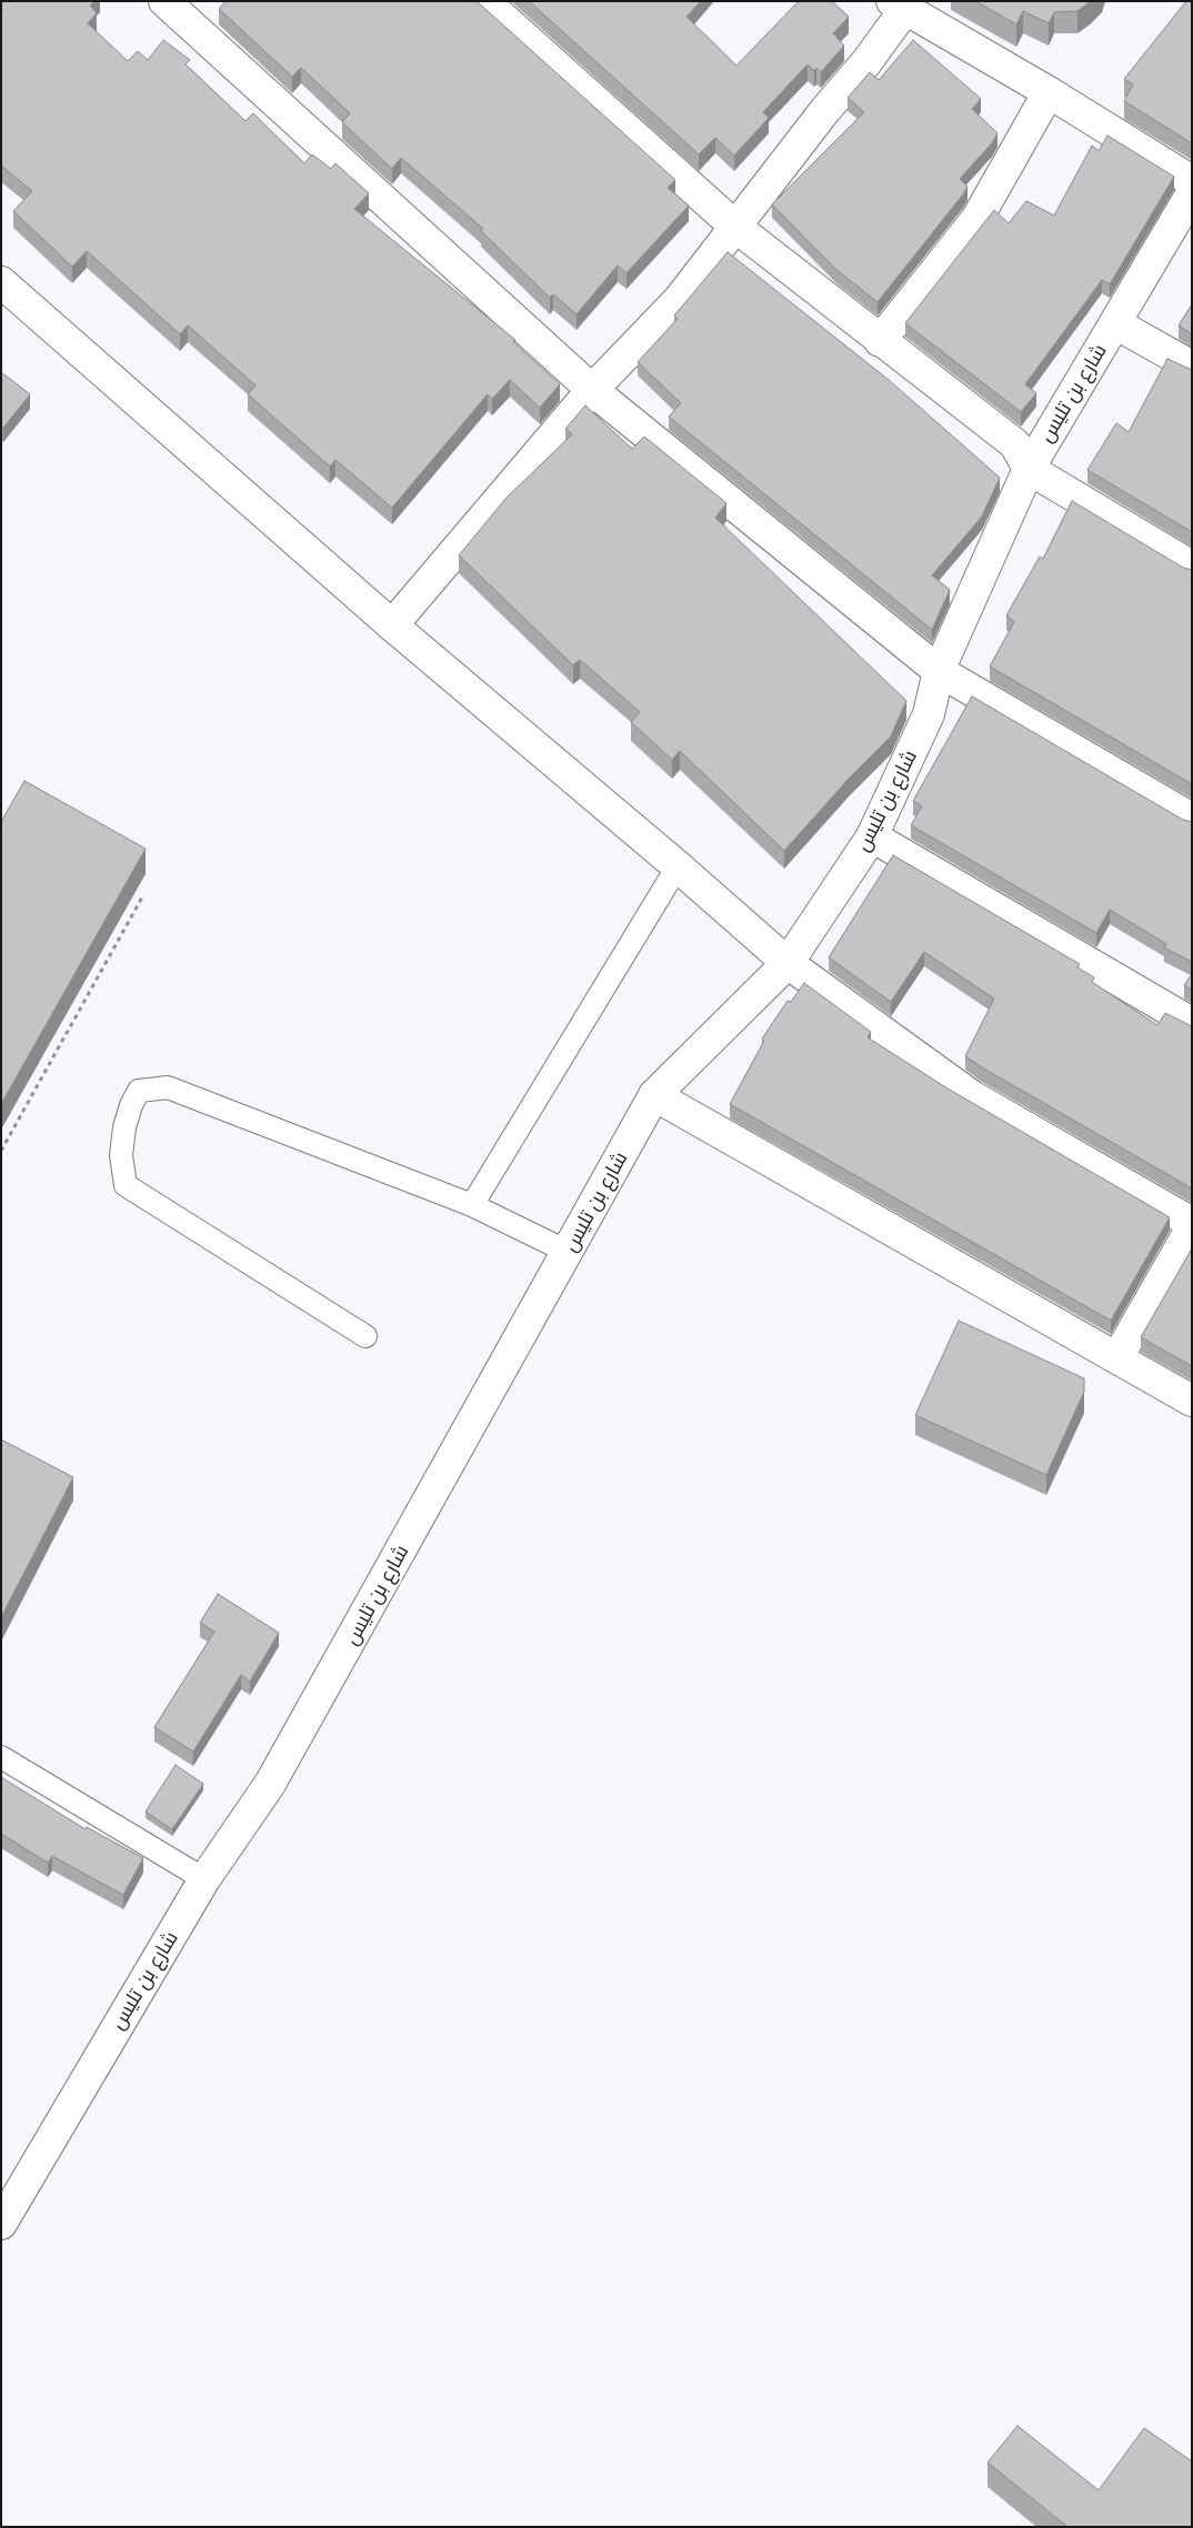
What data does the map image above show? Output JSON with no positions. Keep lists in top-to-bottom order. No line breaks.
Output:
{"streets":{"street":["شارع بن تليس"]}}
